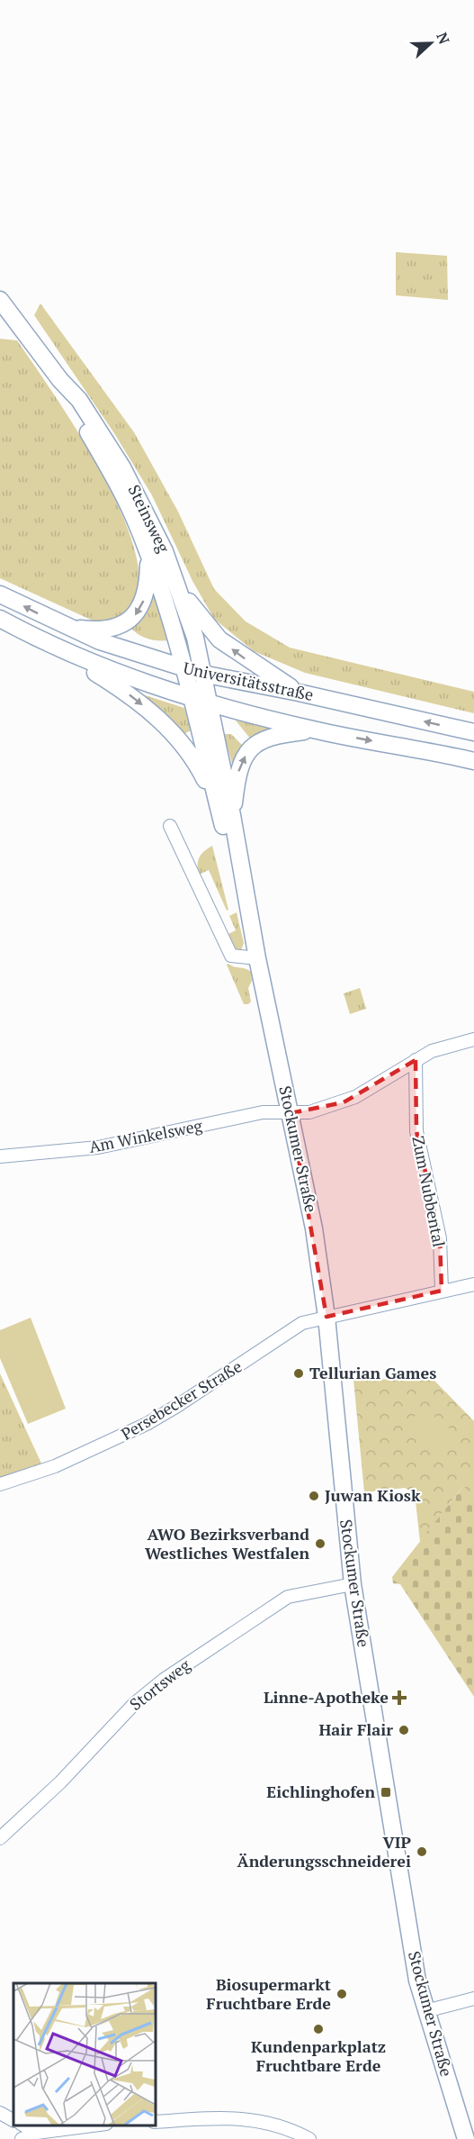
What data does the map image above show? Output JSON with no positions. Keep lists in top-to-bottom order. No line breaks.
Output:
{"streets":{"main road":["Steinsweg","Universitätsstraße","Stockumer Straße"],"street":["Am Winkelsweg","Zum Nubbental","Persebecker Straße","Stortsweg"]},"crossings":[["Steinsweg","Universitätsstraße"],["Steinsweg","Stockumer Straße"],["Universitätsstraße","Stockumer Straße"],["Am Winkelsweg","Stockumer Straße"],["Stockumer Straße","Persebecker Straße"],["Stockumer Straße","Stortsweg"],["Zum Nubbental","Persebecker Straße"]],"places":{"other":["Tellurian Games","Juwan Kiosk","AWO Bezirksverband Westliches Westfalen","Hair Flair","VIP Änderungsschneiderei","Biosupermarkt Fruchtbare Erde","Kundenparkplatz Fruchtbare Erde"],"health":["Linne-Apotheke"],"transit":["Eichlinghofen"]},"north":"right"}
